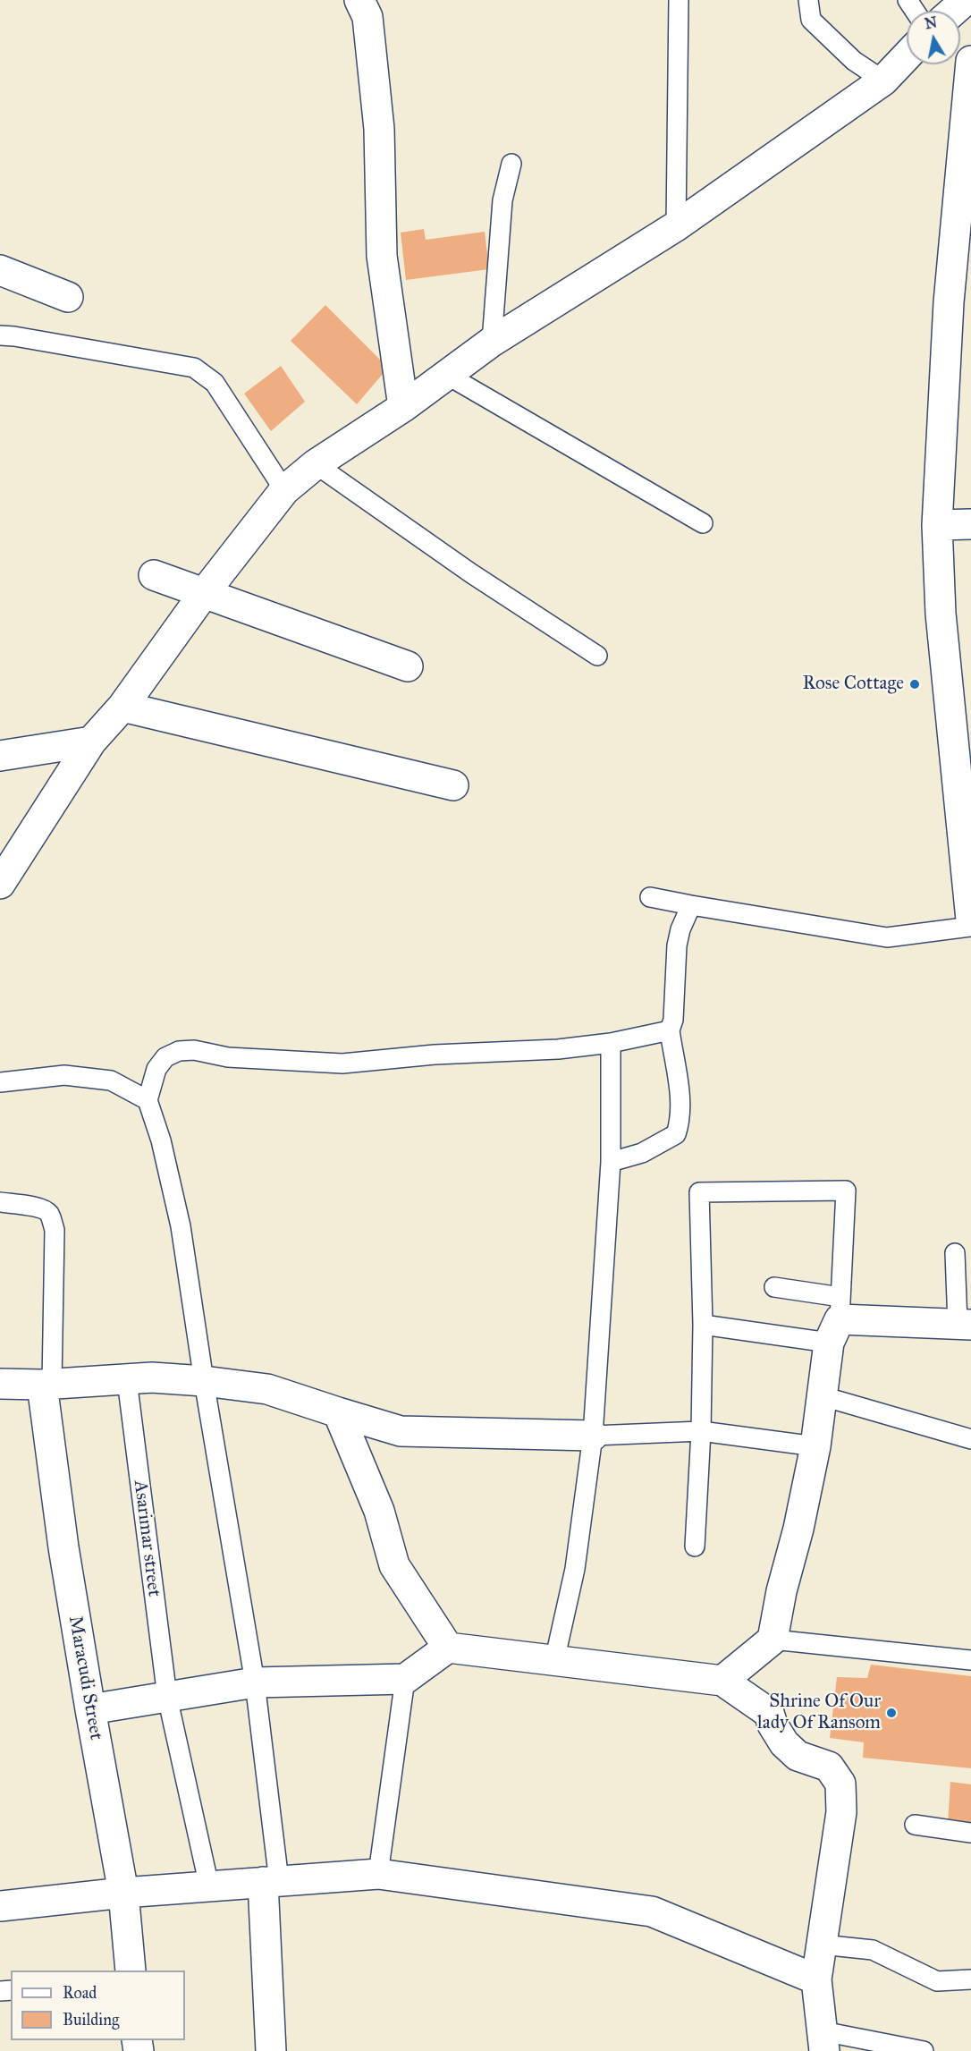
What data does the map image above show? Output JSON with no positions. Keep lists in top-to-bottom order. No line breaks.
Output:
{"streets":{"street":["Maracudi Street"],"lane":["Asarimar street"]},"places":["Rose Cottage","Shrine Of Our lady Of Ransom"],"legend":["Road","Building"],"north":"top"}
